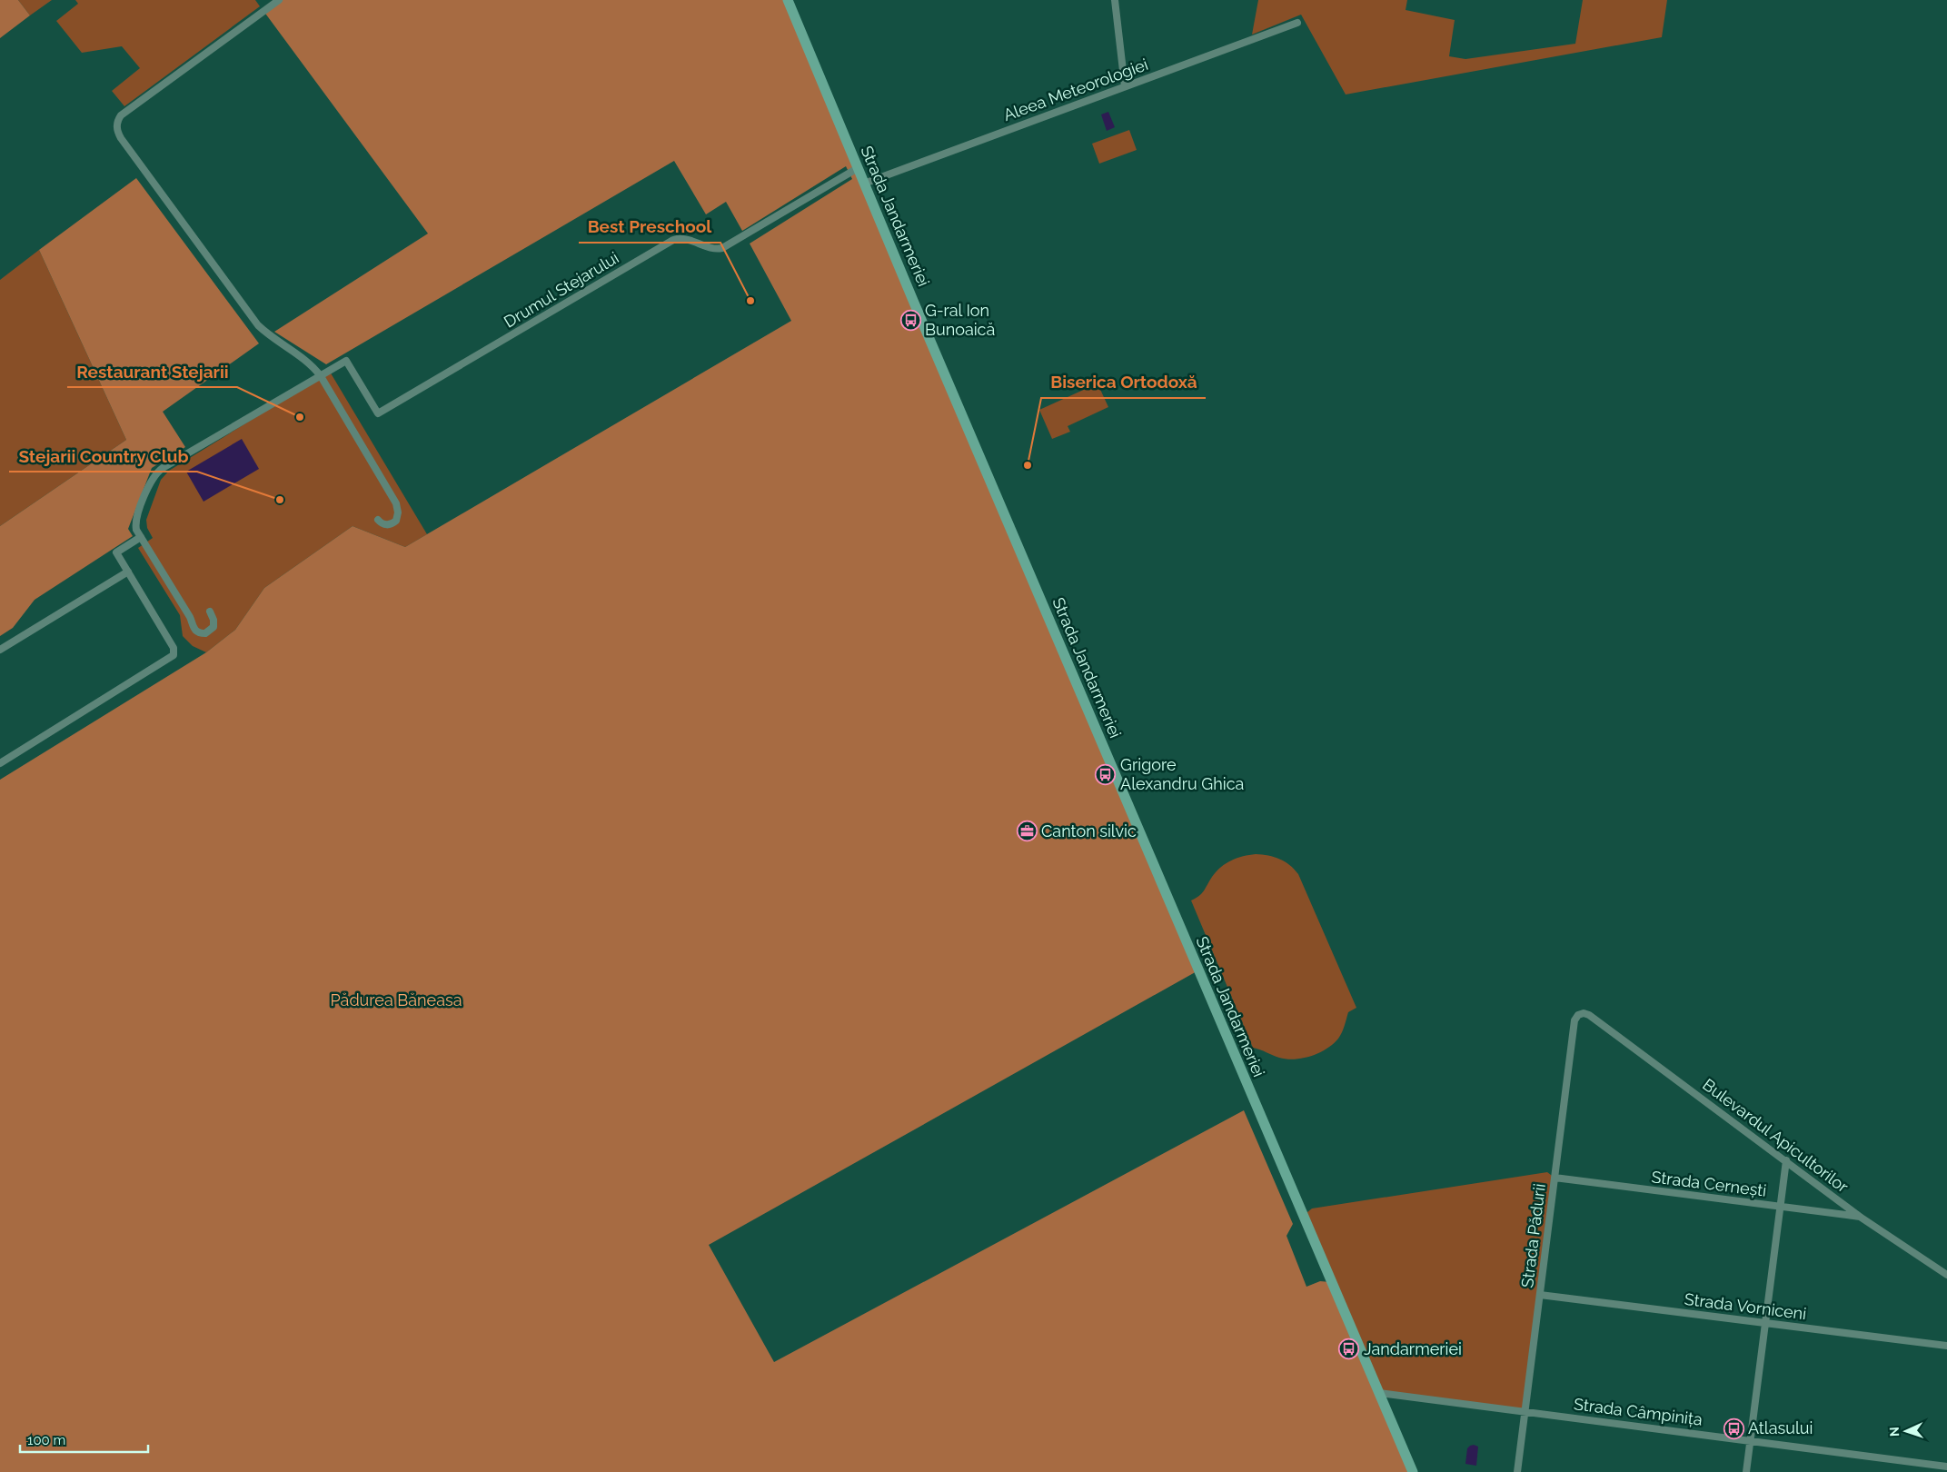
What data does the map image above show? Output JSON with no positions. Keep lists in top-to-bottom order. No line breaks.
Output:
{"streets":{"street":["Aleea Meteorologiei","Strada Jandarmeriei","Drumul Stejarului","Bulevardul Apicultorilor","Strada Cernești","Strada Pădurii","Strada Vorniceni","Strada Câmpinița"]},"crossings":[["Aleea Meteorologiei","Strada Jandarmeriei"],["Strada Jandarmeriei","Drumul Stejarului"],["Strada Jandarmeriei","Strada Câmpinița"],["Bulevardul Apicultorilor","Strada Cernești"],["Bulevardul Apicultorilor","Strada Pădurii"],["Strada Cernești","Strada Pădurii"],["Strada Pădurii","Strada Vorniceni"],["Strada Pădurii","Strada Câmpinița"]],"parks":["Pădurea Băneasa"],"places":{"other":["Best Preschool","Restaurant Stejarii","Biserica Ortodoxă","Stejarii Country Club"],"bus stop":["G-ral Ion Bunoaică","Grigore Alexandru Ghica","Jandarmeriei","Atlasului"],"office":["Canton silvic"]},"scale_bar":"100 m","north":"left"}
